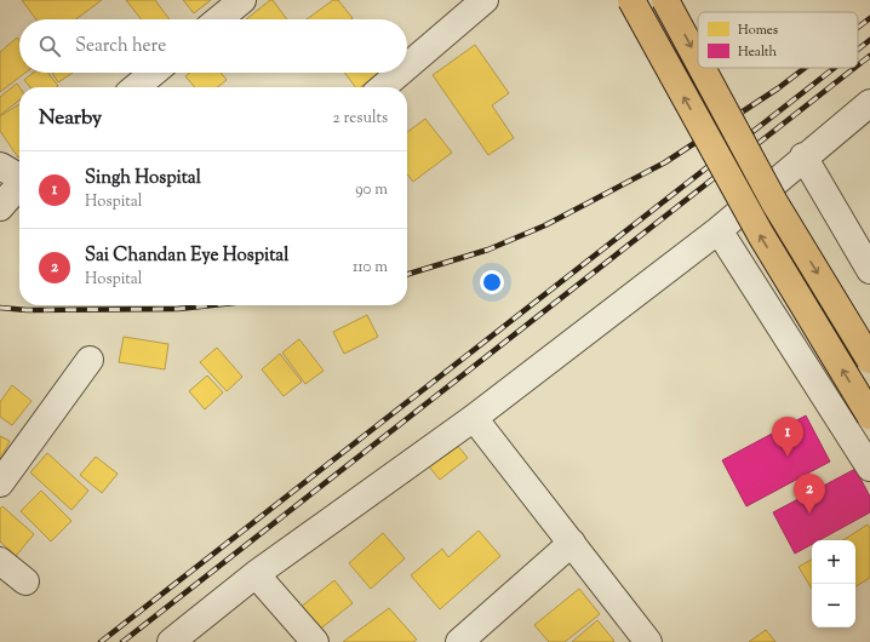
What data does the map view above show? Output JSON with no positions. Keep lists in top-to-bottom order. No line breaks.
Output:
{"legend":["Homes","Health"],"page":{"search":"Search here","heading":["Nearby","2 results"],"list":[{"mark":"1","name":"Singh Hospital","note":"Hospital","value":"90 m"},{"mark":"2","name":"Sai Chandan Eye Hospital","note":"Hospital","value":"110 m"}],"pins":["1","2"],"map_buttons":["+","−"]}}
